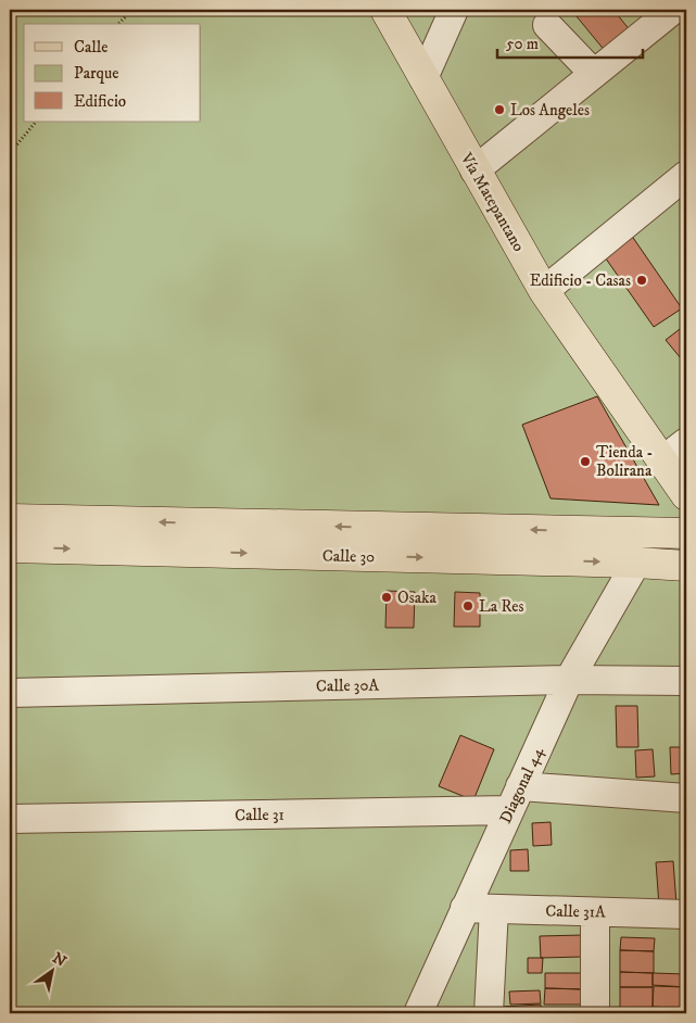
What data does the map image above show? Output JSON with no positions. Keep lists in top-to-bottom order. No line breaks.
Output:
{"streets":{"main road":["Vía Matepantano","Calle 30"],"street":["Calle 30A","Diagonal 44","Calle 31","Calle 31A"]},"crossings":[["Calle 30","Diagonal 44"],["Calle 30A","Diagonal 44"],["Diagonal 44","Calle 31"],["Diagonal 44","Calle 31A"]],"places":["Los Angeles","Edificio - Casas","Tienda - Bolirana","Osaka","La Res"],"legend":["Calle","Parque","Edificio"],"scale_bar":"50 m","north":"top right"}
